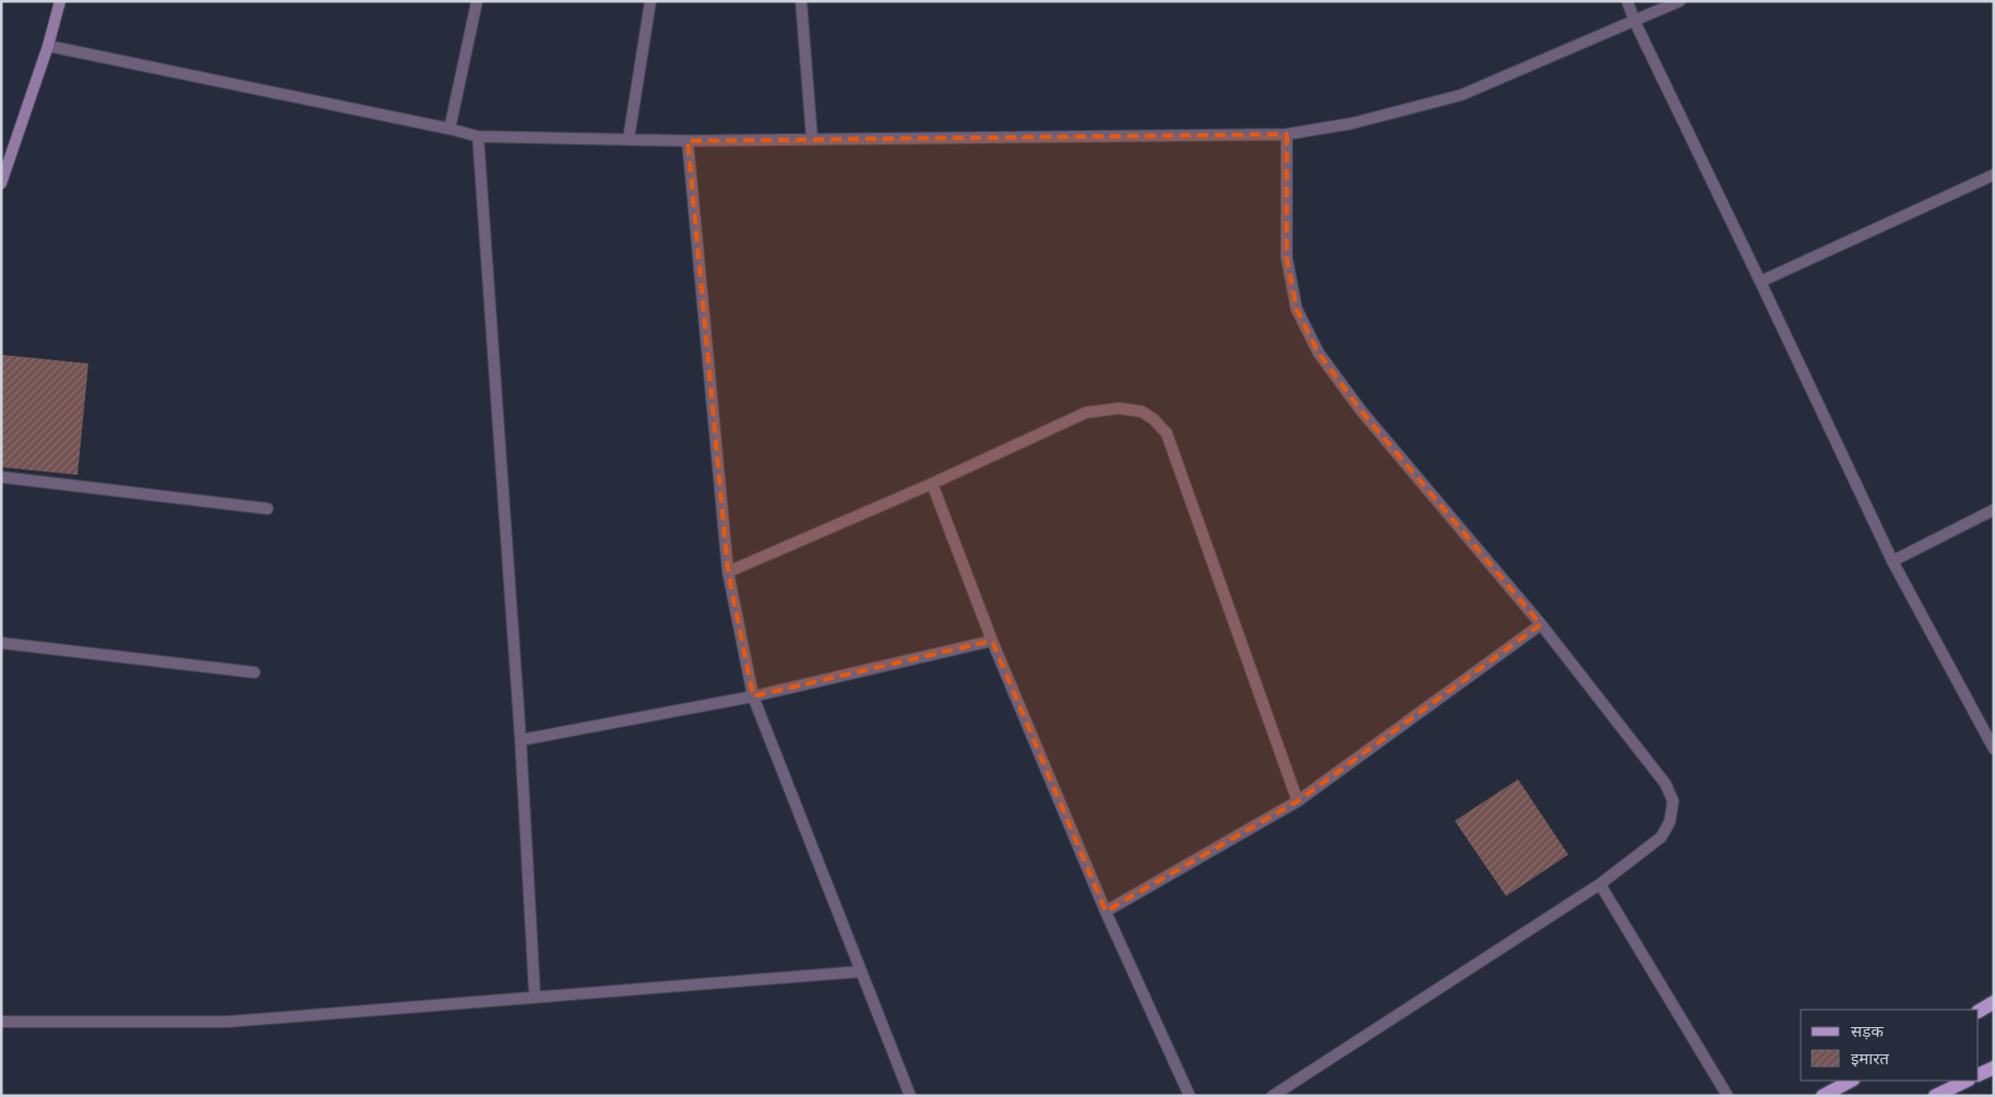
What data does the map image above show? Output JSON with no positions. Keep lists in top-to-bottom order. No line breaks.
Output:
{"legend":["सड़क","इमारत"]}
